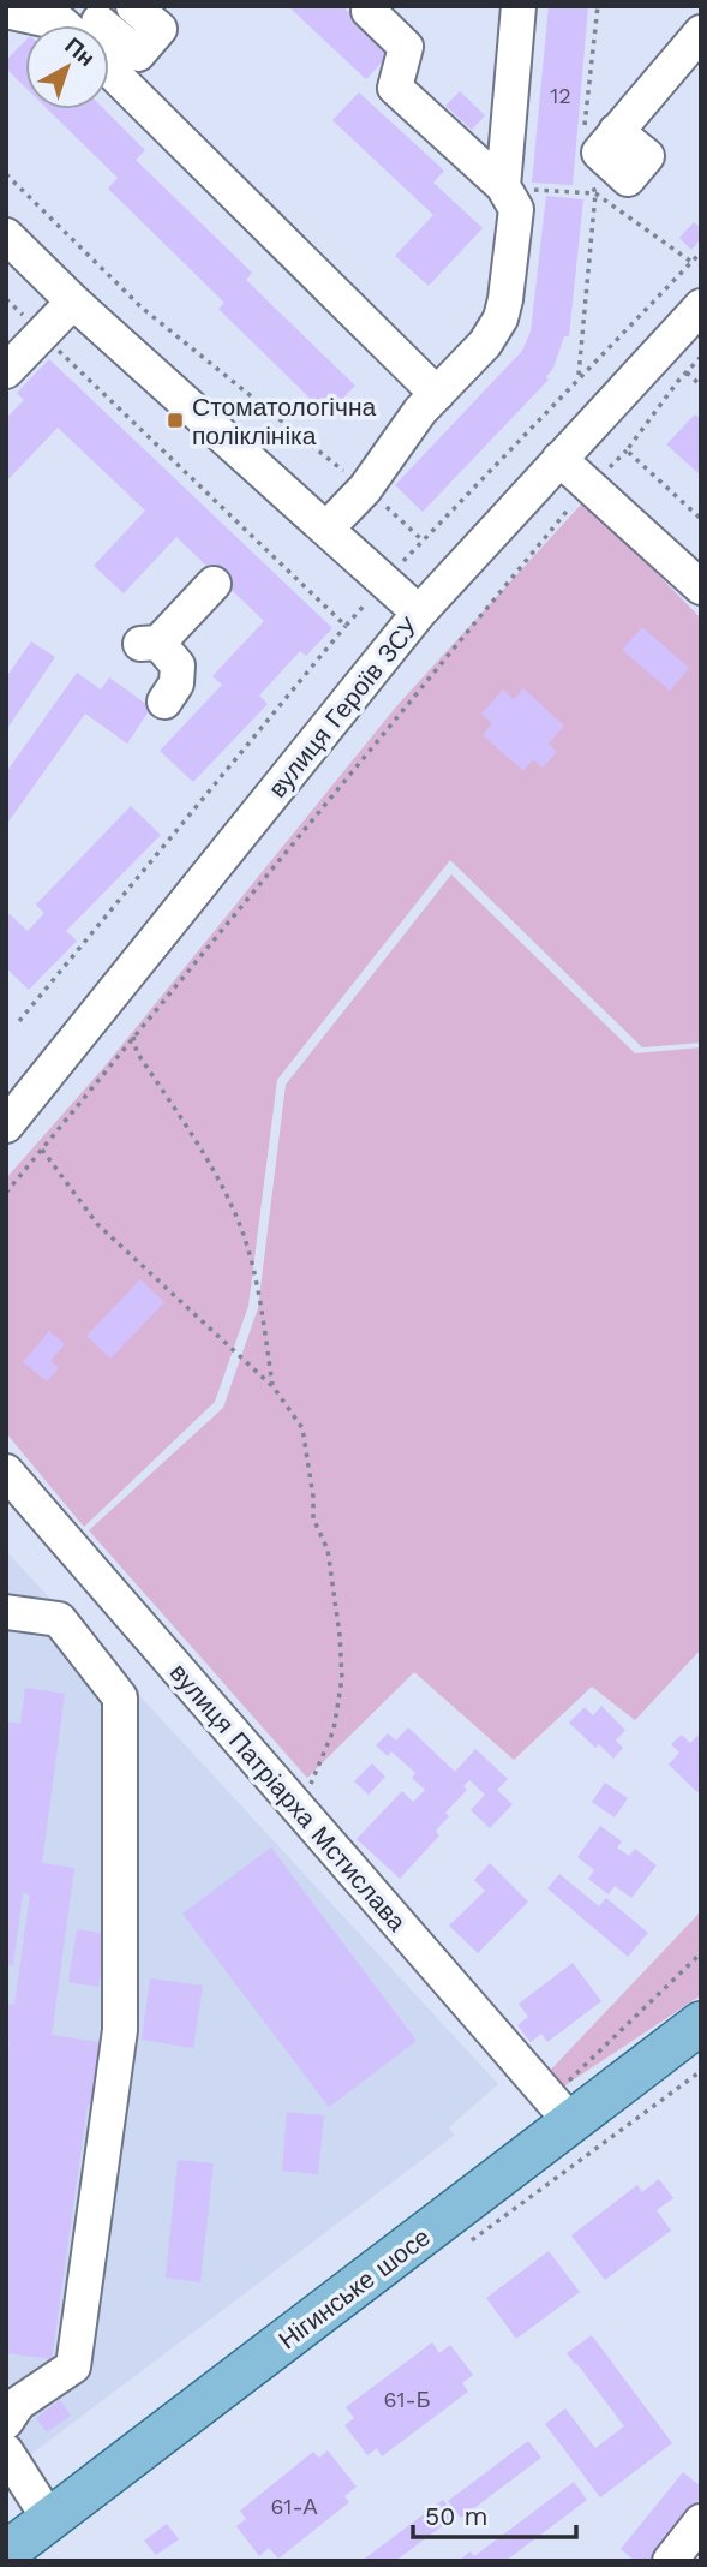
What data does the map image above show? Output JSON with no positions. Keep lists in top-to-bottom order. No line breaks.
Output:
{"streets":{"main road":["Нігинське шосе"],"street":["вулиця Героїв ЗСУ","вулиця Патріарха Мстислава"]},"crossings":[["вулиця Патріарха Мстислава","Нігинське шосе"]],"places":{"transit":["Стоматологічна поліклініка"]},"house_numbers":["12","61-Б","61-А"],"scale_bar":"50 m","north":"top right"}
